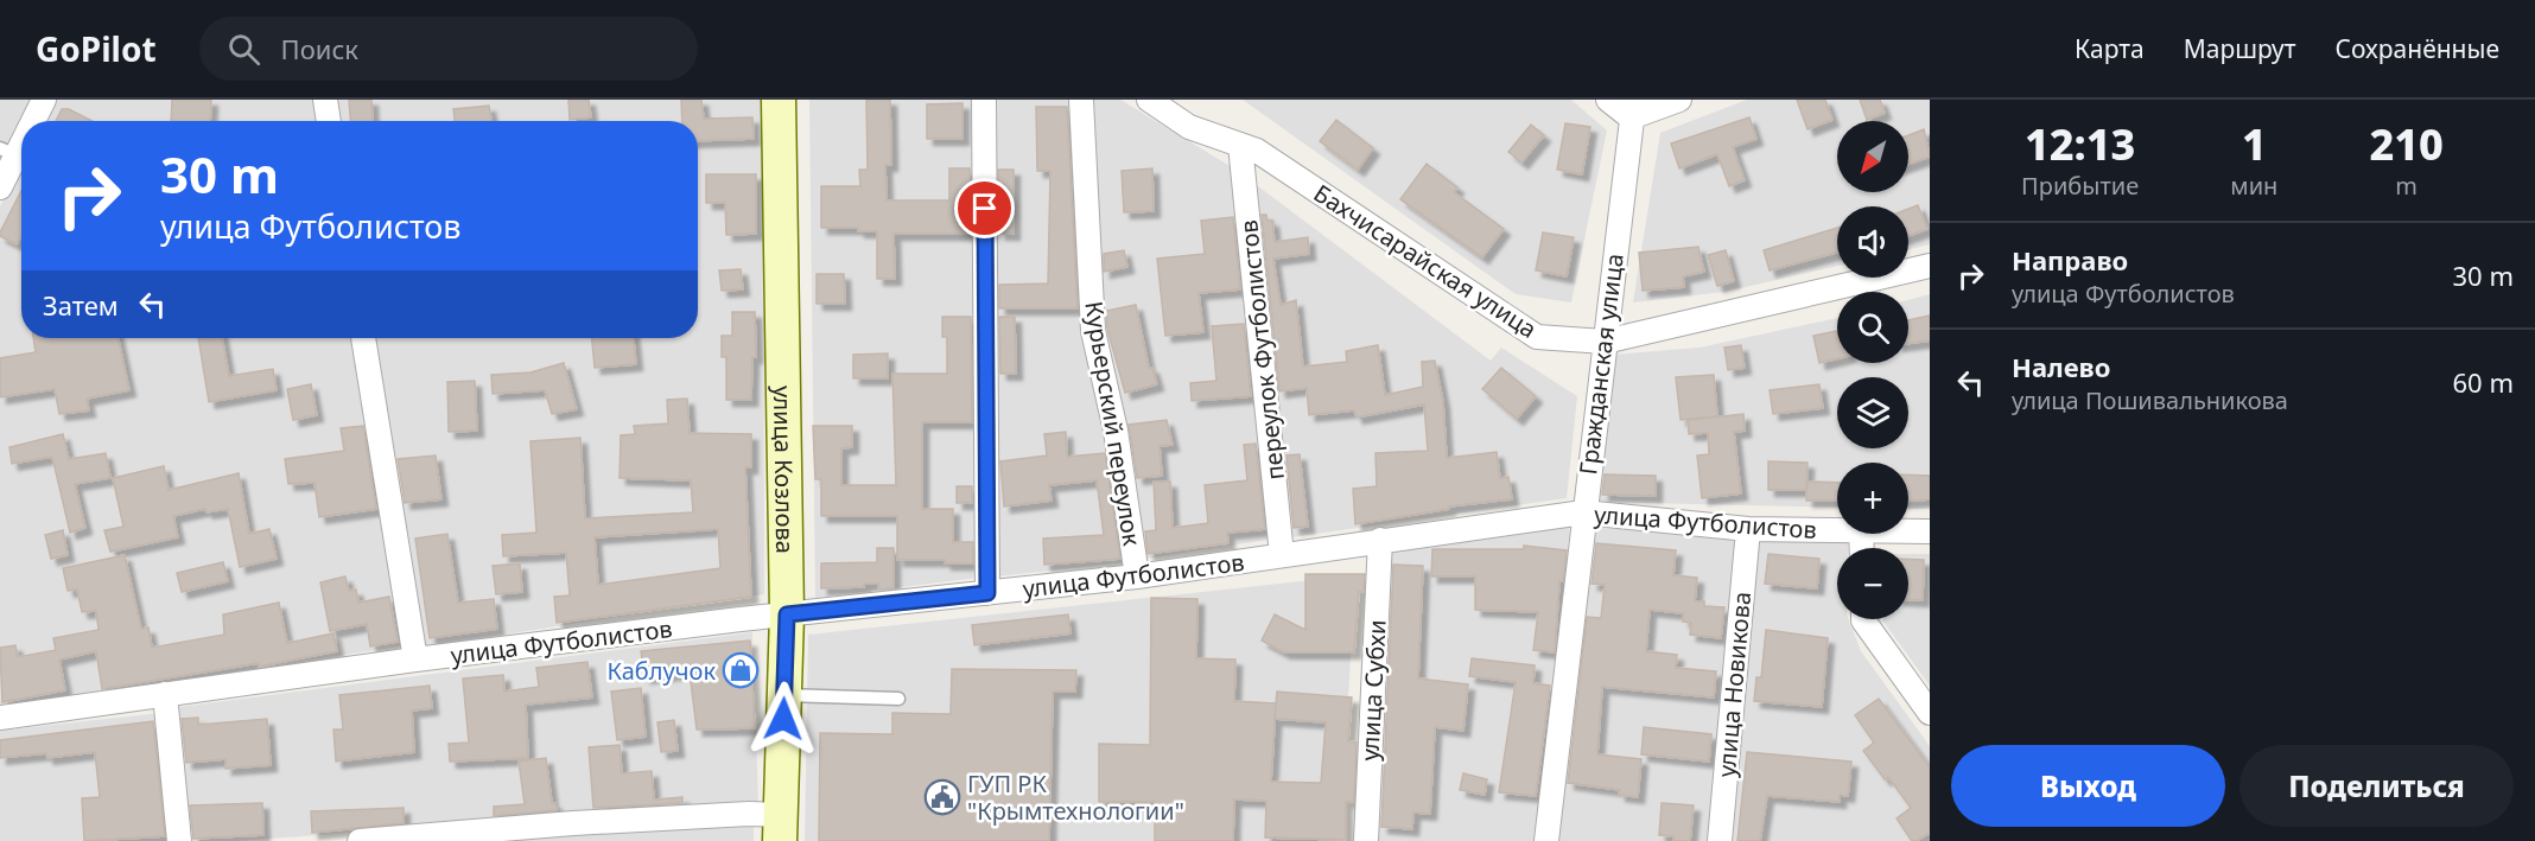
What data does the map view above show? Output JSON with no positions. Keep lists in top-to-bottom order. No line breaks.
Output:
{"streets":{"main road":["улица Козлова"],"street":["Бахчисарайская улица","переулок Футболистов","Гражданская улица","Курьерский переулок","улица Футболистов","улица Новикова","улица Субхи"]},"crossings":[["Бахчисарайская улица","переулок Футболистов"],["Бахчисарайская улица","Гражданская улица"],["переулок Футболистов","улица Футболистов"],["Гражданская улица","улица Футболистов"],["Курьерский переулок","улица Футболистов"],["улица Козлова","улица Футболистов"],["улица Футболистов","улица Новикова"],["улица Футболистов","улица Субхи"]],"places":{"shop":["Каблучок"],"public building":["ГУП РК \"Крымтехнологии\""]},"north":"bottom left","page":{"header":"GoPilot","search":"Поиск","nav":["Карта","Маршрут","Сохранённые"],"eta":["12:13","Прибытие","1","мин","210","m"],"map_buttons":["+","−"],"turn":["30 m","улица Футболистов"],"list":[{"name":"Направо","note":"улица Футболистов","value":"30 m"},{"name":"Налево","note":"улица Пошивальникова","value":"60 m"}],"then":"Затем","buttons":["Выход","Поделиться"]}}
